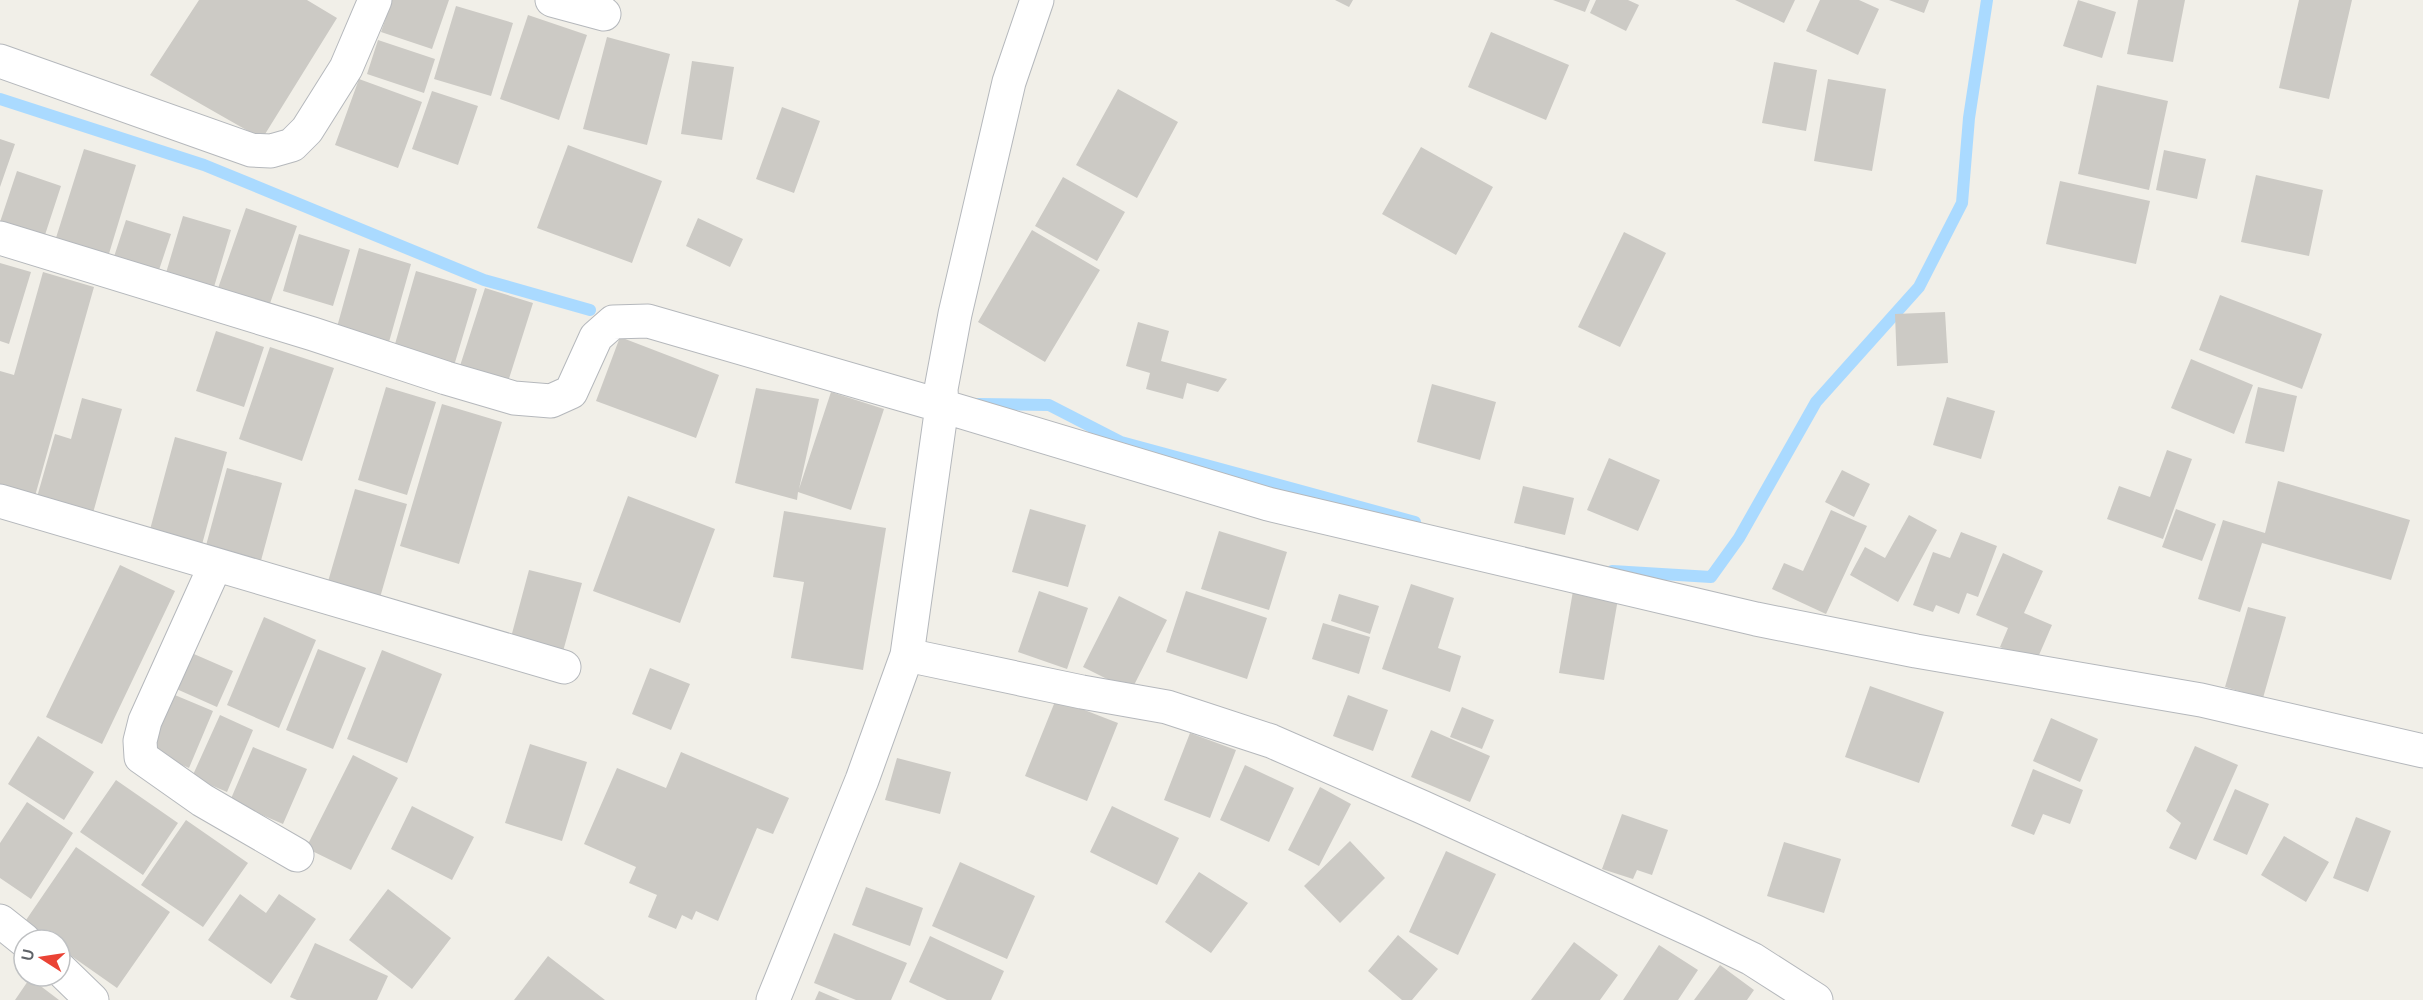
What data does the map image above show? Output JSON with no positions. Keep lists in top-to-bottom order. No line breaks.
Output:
{"north":"left"}
